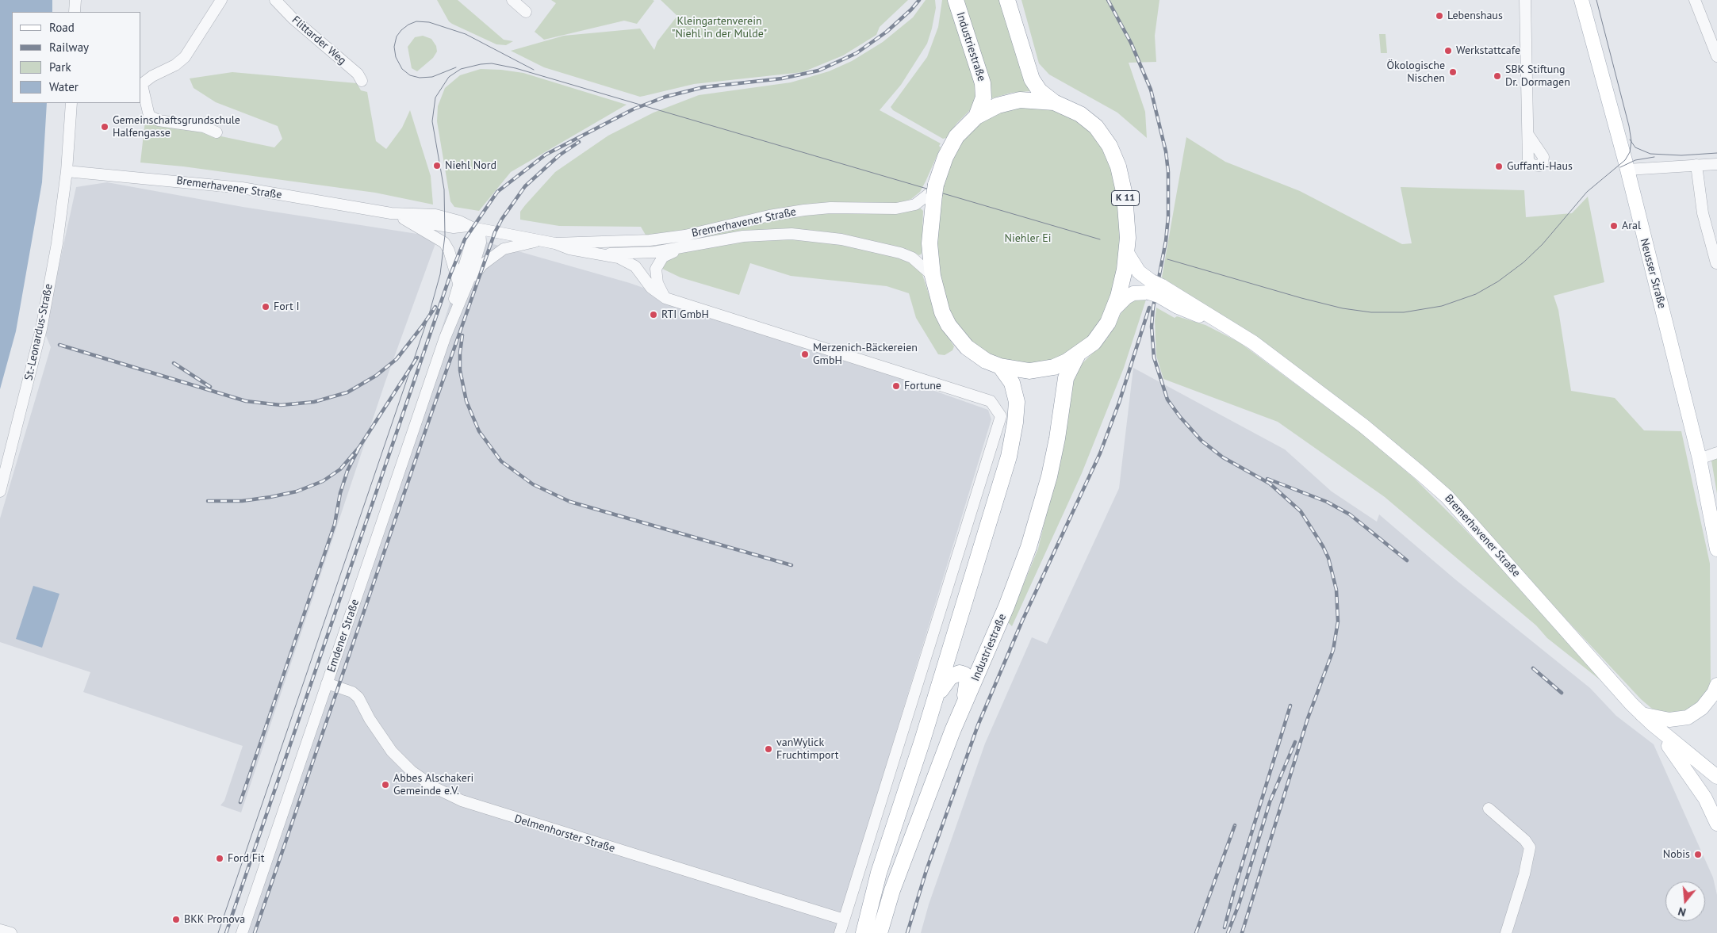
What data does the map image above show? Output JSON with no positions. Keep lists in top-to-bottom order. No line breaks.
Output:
{"streets":{"highway":["Industriestraße","K 11"],"main road":["Bremerhavener Straße","Neusser Straße"],"street":["Flittarder Weg","St.-Leonardus-Straße","Emdener Straße","Delmenhorster Straße"]},"crossings":[["Industriestraße","K 11"],["Bremerhavener Straße","K 11"],["Bremerhavener Straße","St.-Leonardus-Straße"],["Bremerhavener Straße","Emdener Straße"],["Bremerhavener Straße","Delmenhorster Straße"],["Emdener Straße","Delmenhorster Straße"]],"parks":["Kleingartenverein \"Niehl in der Mulde\"","Niehler Ei"],"places":["Lebenshaus","Werkstattcafe","Ökologische Nischen","SBK Stiftung Dr. Dormagen","Gemeinschaftsgrundschule Halfengasse","Niehl Nord","Guffanti-Haus","Aral","Fort I","RTI GmbH","Merzenich-Bäckereien GmbH","Fortune","vanWylick Fruchtimport","Abbes Alschakeri Gemeinde e.V.","Nobis","Ford Fit","BKK Pronova"],"legend":["Road","Railway","Park","Water"],"north":"bottom"}
